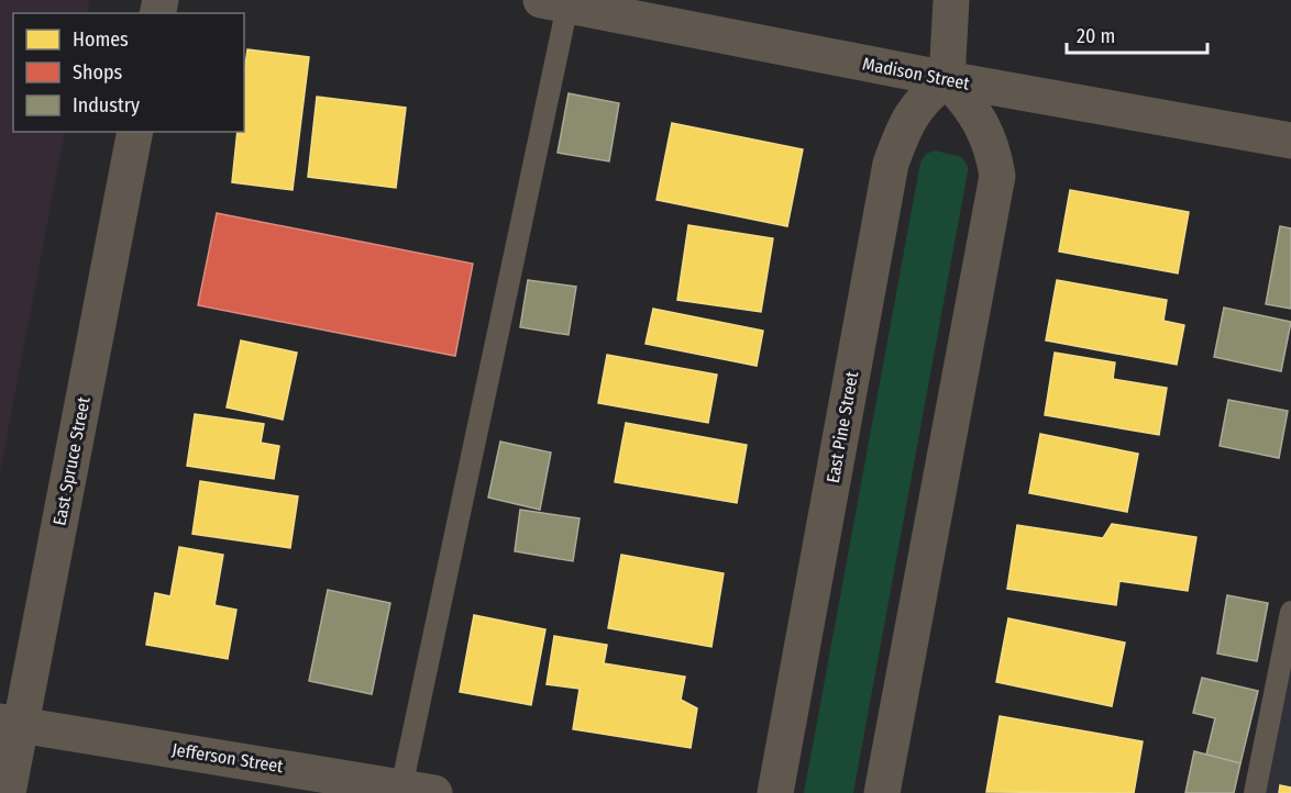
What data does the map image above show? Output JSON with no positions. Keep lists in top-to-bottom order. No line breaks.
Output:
{"streets":{"street":["Madison Street","East Pine Street","East Spruce Street","Jefferson Street"]},"crossings":[["Madison Street","East Pine Street"],["East Spruce Street","Jefferson Street"]],"legend":["Homes","Shops","Industry"],"scale_bar":"20 m"}
